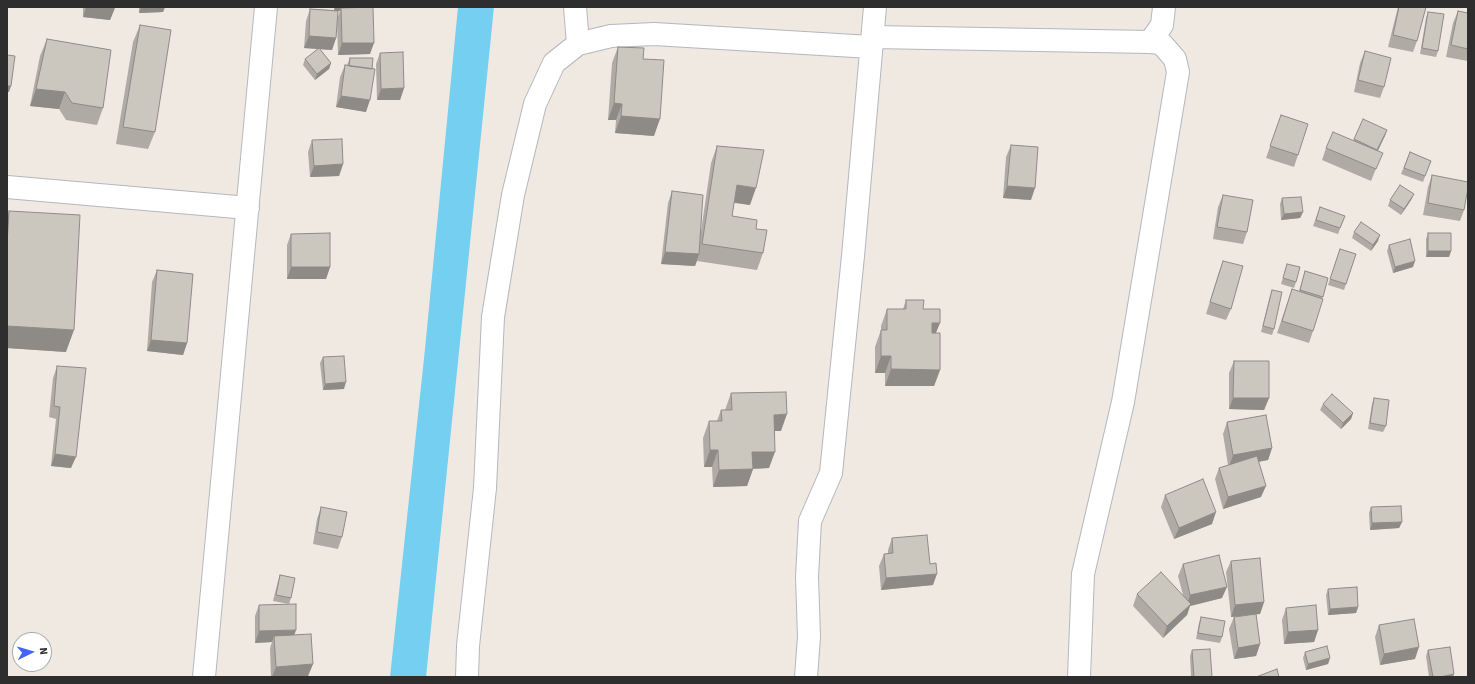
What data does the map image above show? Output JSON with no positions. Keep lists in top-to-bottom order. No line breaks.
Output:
{"north":"right"}
